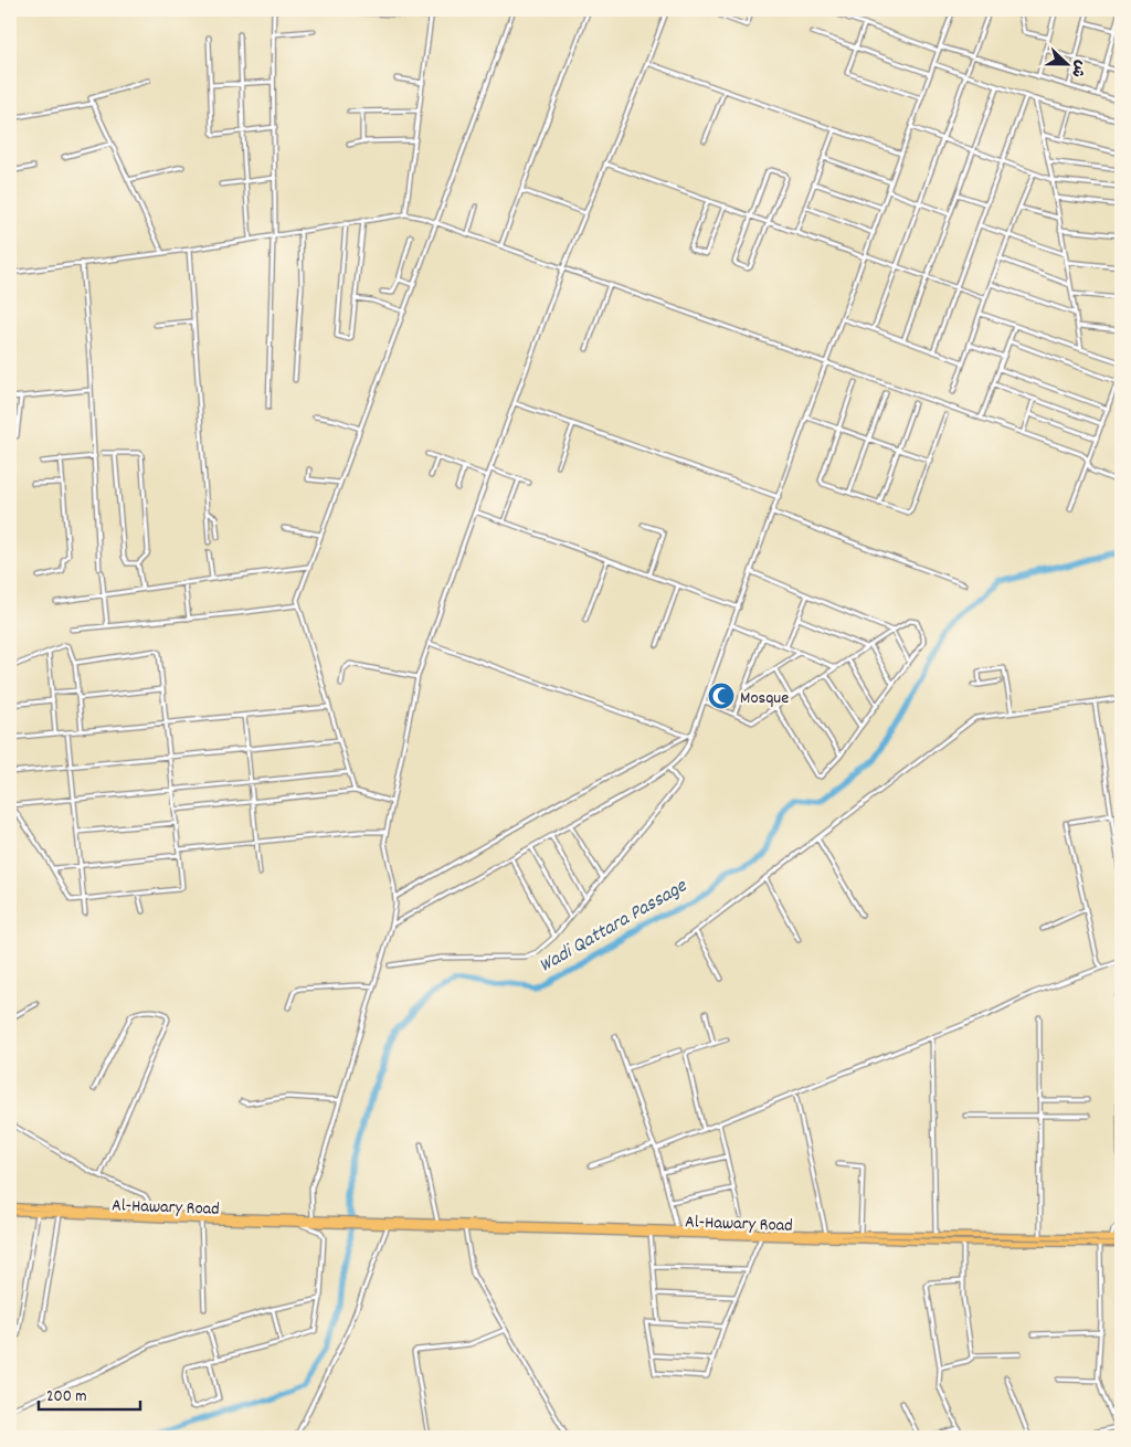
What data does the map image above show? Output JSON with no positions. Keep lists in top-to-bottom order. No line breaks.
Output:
{"streets":{"highway":["Al-Hawary Road"]},"water":["Wadi Qattara Passage"],"places":{"mosque":["Mosque"]},"scale_bar":"200 m","north":"right"}
